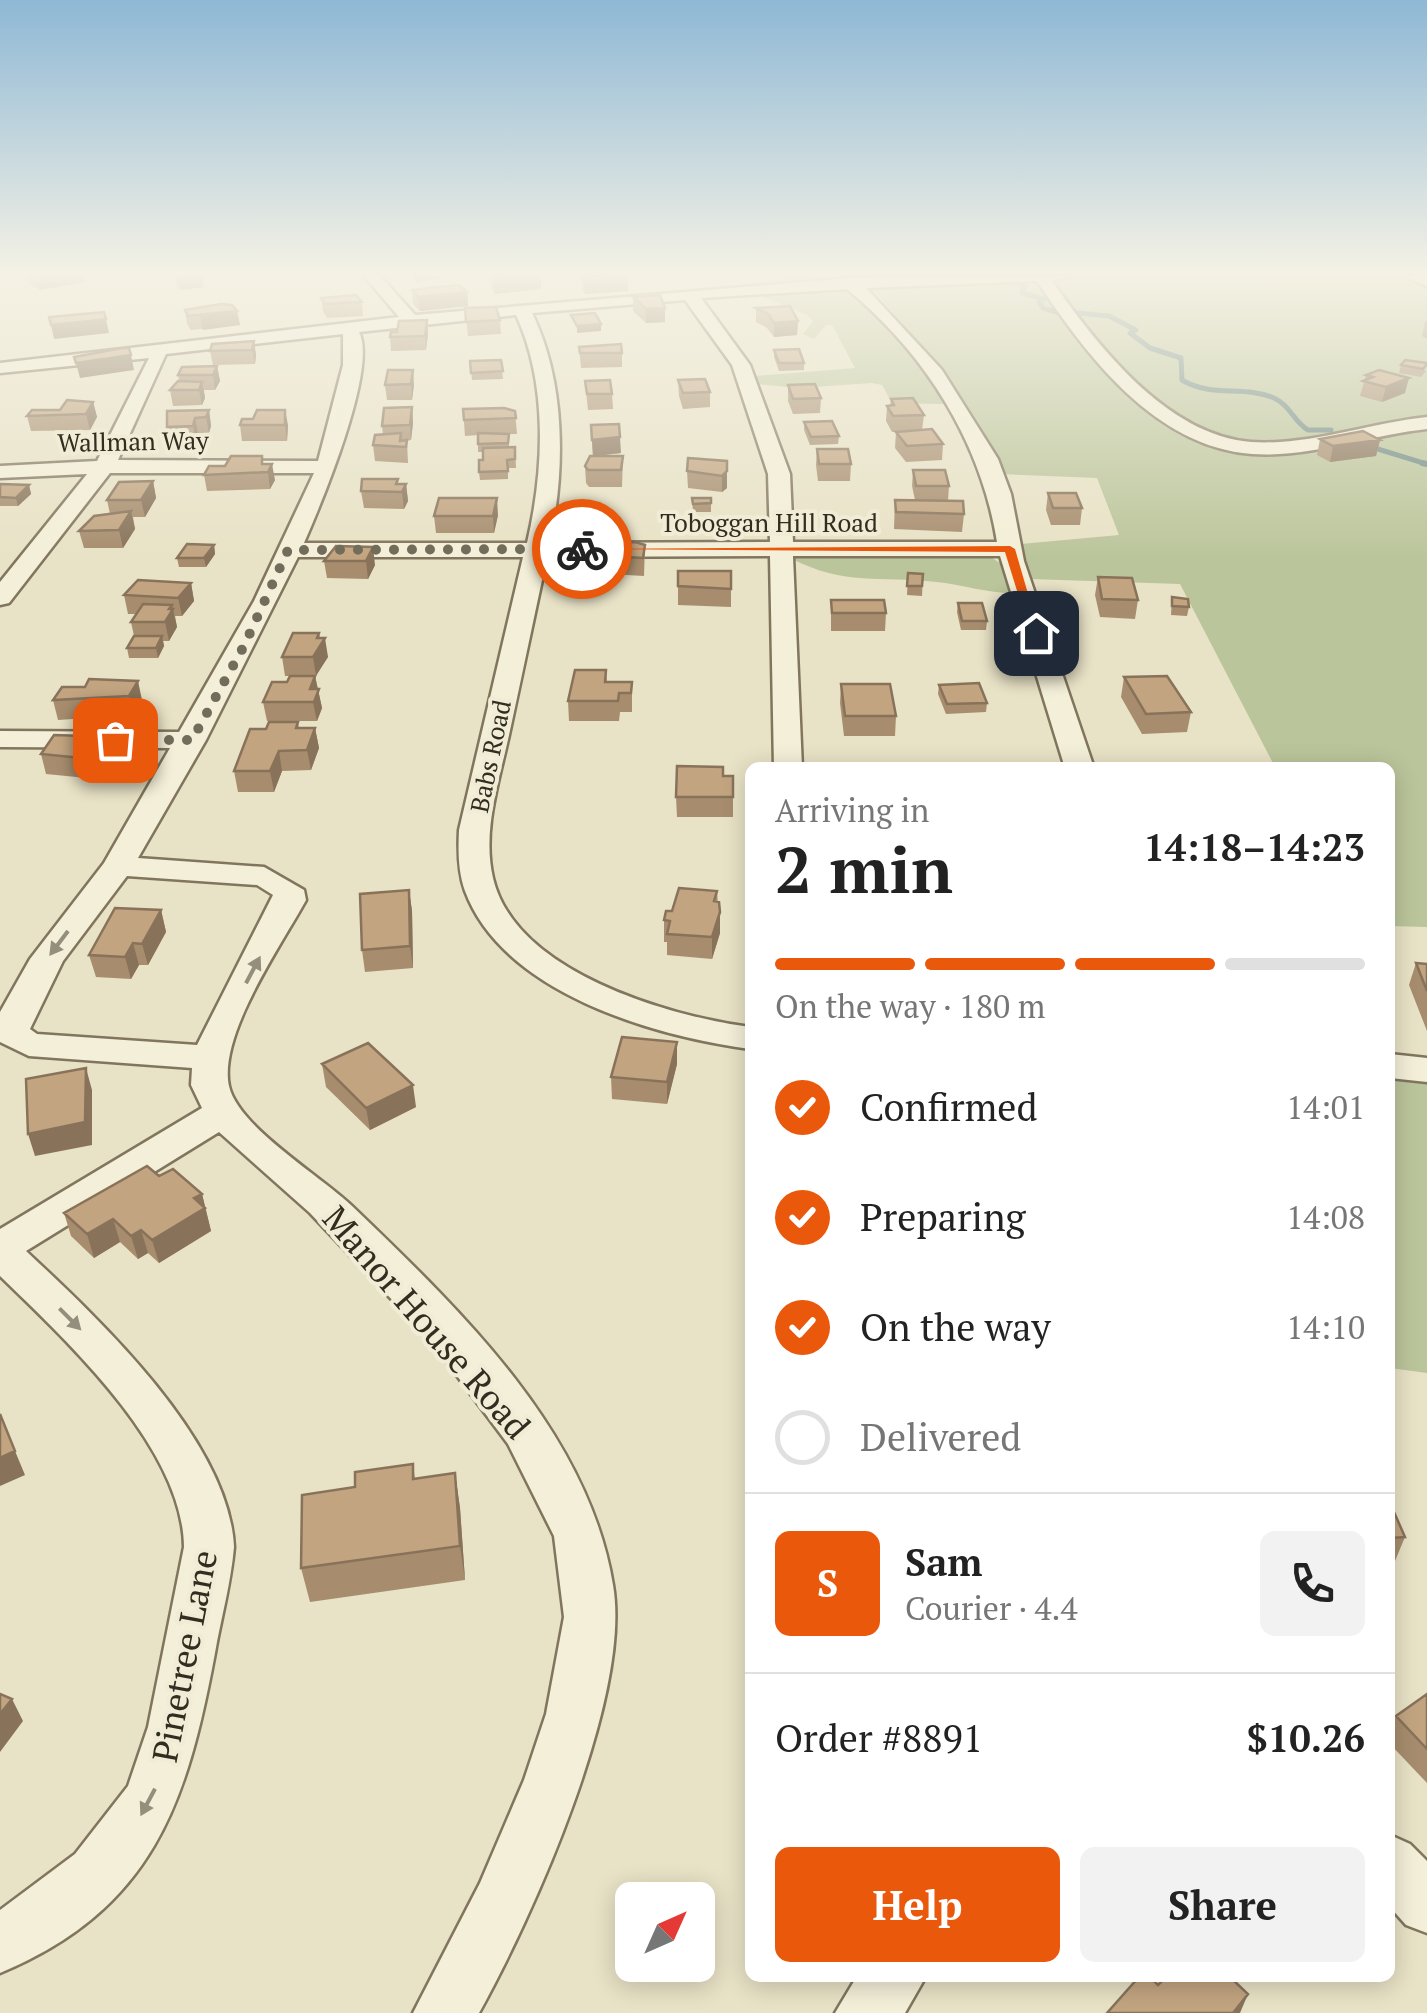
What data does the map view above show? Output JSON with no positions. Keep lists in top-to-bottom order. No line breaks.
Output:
{"streets":{"street":["Wallman Way","Toboggan Hill Road","Babs Road","Manor House Road","Pinetree Lane"]},"crossings":[["Toboggan Hill Road","Babs Road"]],"one_way":["Pinetree Lane"],"north":"top right","page":{"heading":["2 min","Arriving in","14:18–14:23"],"panel":["Sam","Courier · 4.4","Order #8891","$10.26"],"bar":"On the way · 180 m","list":[["Confirmed","14:01"],["Preparing","14:08"],["On the way","14:10"],"Delivered"],"round":"S","buttons":["Help","Share"]}}
